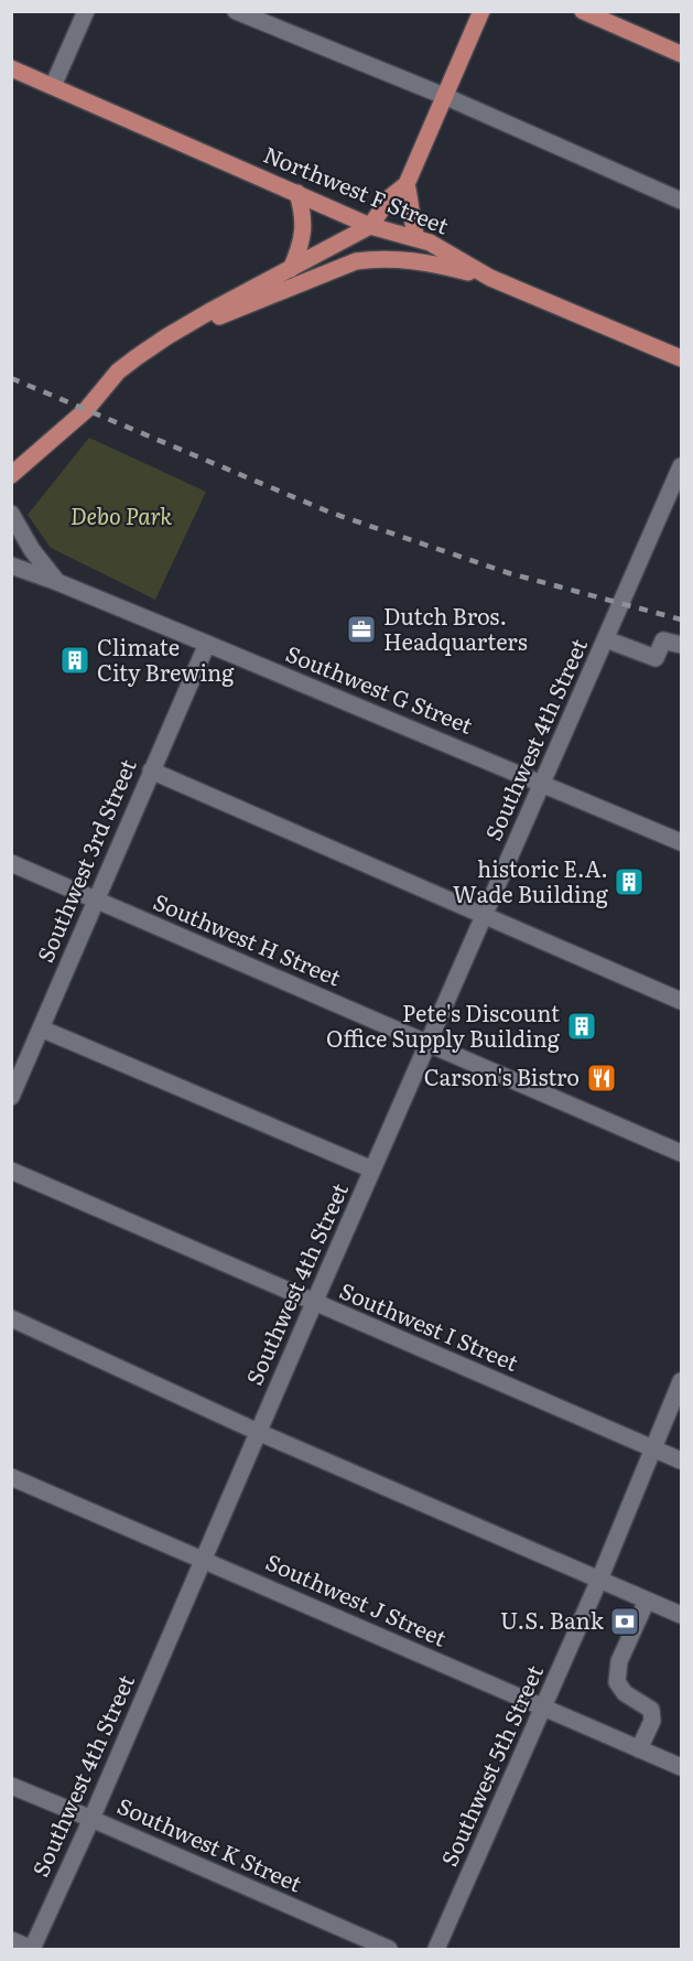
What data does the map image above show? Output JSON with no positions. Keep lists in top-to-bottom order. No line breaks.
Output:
{"streets":{"main road":["Northwest F Street"],"street":["Southwest G Street","Southwest 4th Street","Southwest 3rd Street","Southwest H Street","Southwest I Street","Southwest J Street","Southwest 5th Street","Southwest K Street"]},"crossings":[["Southwest G Street","Southwest 4th Street"],["Southwest G Street","Southwest 3rd Street"],["Southwest 4th Street","Southwest H Street"],["Southwest 4th Street","Southwest I Street"],["Southwest 4th Street","Southwest J Street"],["Southwest 4th Street","Southwest K Street"],["Southwest 3rd Street","Southwest H Street"],["Southwest I Street","Southwest 5th Street"],["Southwest J Street","Southwest 5th Street"]],"parks":["Debo Park"],"places":{"office":["Dutch Bros. Headquarters"],"building":["Climate City Brewing","historic E.A. Wade Building","Pete's Discount Office Supply Building"],"restaurant":["Carson's Bistro"],"bank":["U.S. Bank"]}}
